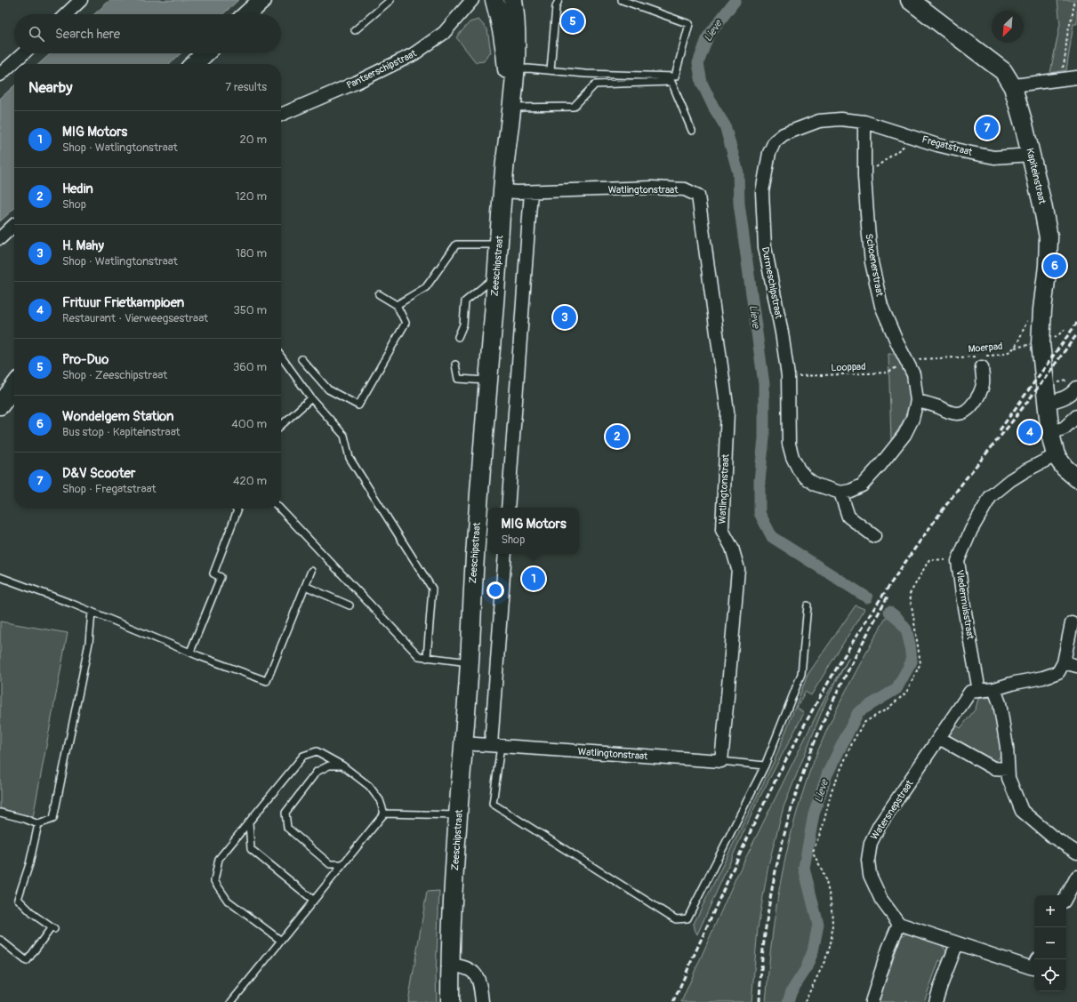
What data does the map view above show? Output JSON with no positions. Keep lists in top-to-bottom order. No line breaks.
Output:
{"streets":{"main road":["Kapiteinstraat","Zeeschipstraat"],"street":["Pantserschipstraat","Fregatstraat","Watlingtonstraat","Schoenerstraat","Durmeschipstraat","Vledermuisstraat","Watersnepstraat"],"path":["Moerpad","Looppad"]},"crossings":[["Fregatstraat","Kapiteinstraat"],["Fregatstraat","Schoenerstraat"],["Fregatstraat","Durmeschipstraat"],["Kapiteinstraat","Moerpad"],["Kapiteinstraat","Vledermuisstraat"],["Watlingtonstraat","Zeeschipstraat"],["Schoenerstraat","Durmeschipstraat"],["Schoenerstraat","Moerpad"],["Schoenerstraat","Looppad"],["Durmeschipstraat","Looppad"],["Moerpad","Looppad"],["Vledermuisstraat","Watersnepstraat"]],"water":["Lieve"],"north":"bottom left","page":{"pins":["5","7","6","3","4","2","1"],"search":"Search here","heading":["Nearby","7 results"],"list":[{"mark":"1","name":"MIG Motors","note":"Shop · Watlingtonstraat","value":"20 m"},{"mark":"2","name":"Hedin","note":"Shop","value":"120 m"},{"mark":"3","name":"H. Mahy","note":"Shop · Watlingtonstraat","value":"180 m"},{"mark":"4","name":"Frituur Frietkampioen","note":"Restaurant · Vierweegsestraat","value":"350 m"},{"mark":"5","name":"Pro-Duo","note":"Shop · Zeeschipstraat","value":"360 m"},{"mark":"6","name":"Wondelgem Station","note":"Bus stop · Kapiteinstraat","value":"400 m"},{"mark":"7","name":"D&V Scooter","note":"Shop · Fregatstraat","value":"420 m"}],"popup":["MIG Motors","Shop"],"map_buttons":["+","−"]}}
